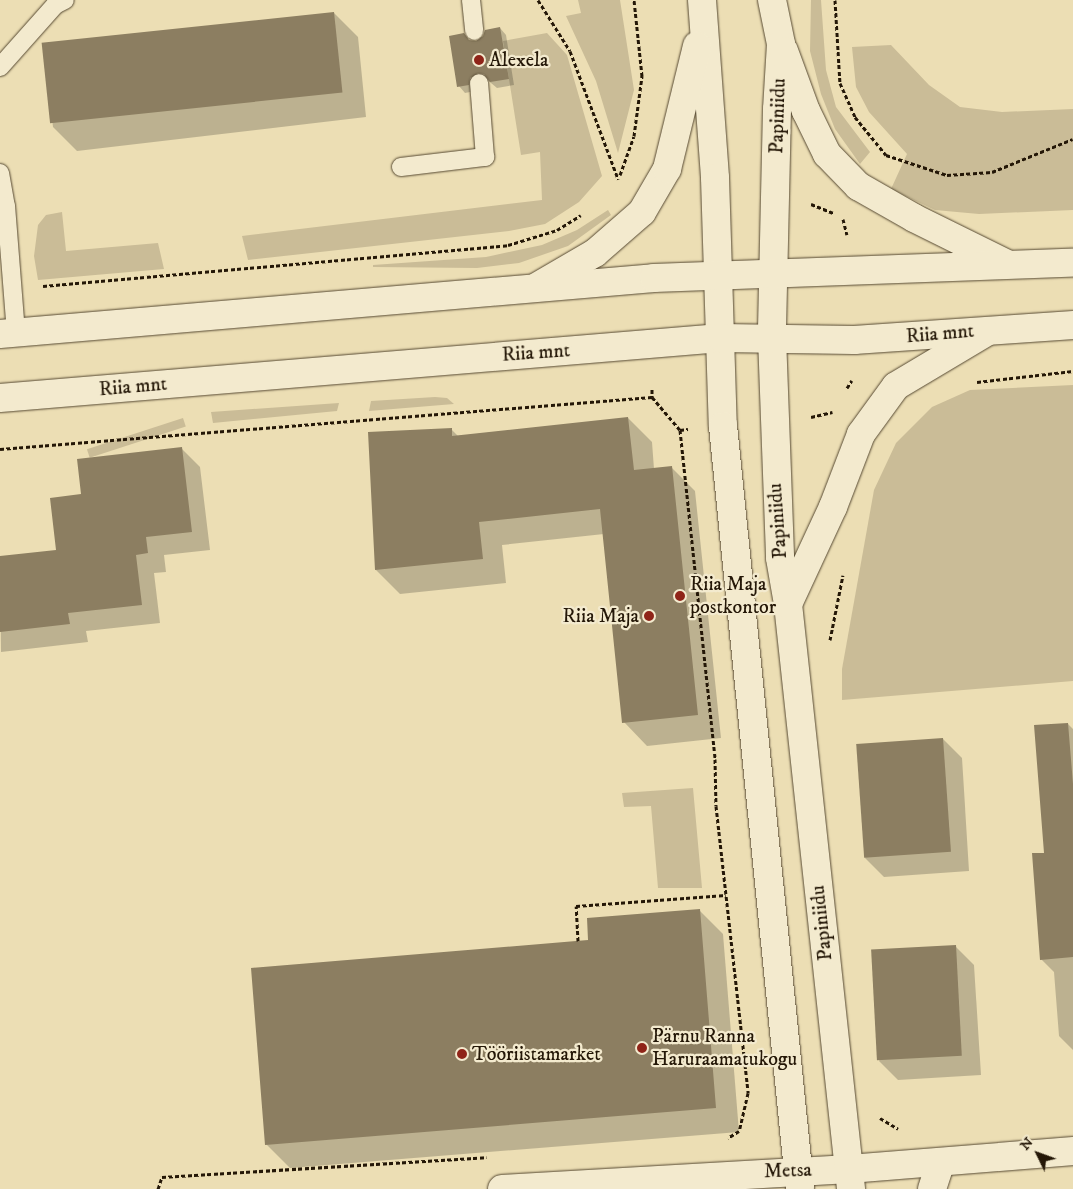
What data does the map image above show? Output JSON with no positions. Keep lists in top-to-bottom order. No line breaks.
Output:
{"streets":{"main road":["Papiniidu","Riia mnt","Metsa"]},"crossings":[["Papiniidu","Riia mnt"],["Papiniidu","Metsa"]],"places":["Alexela","Riia Maja postkontor","Riia Maja","Pärnu Ranna Haruraamatukogu","Tööriistamarket"],"north":"top left"}
